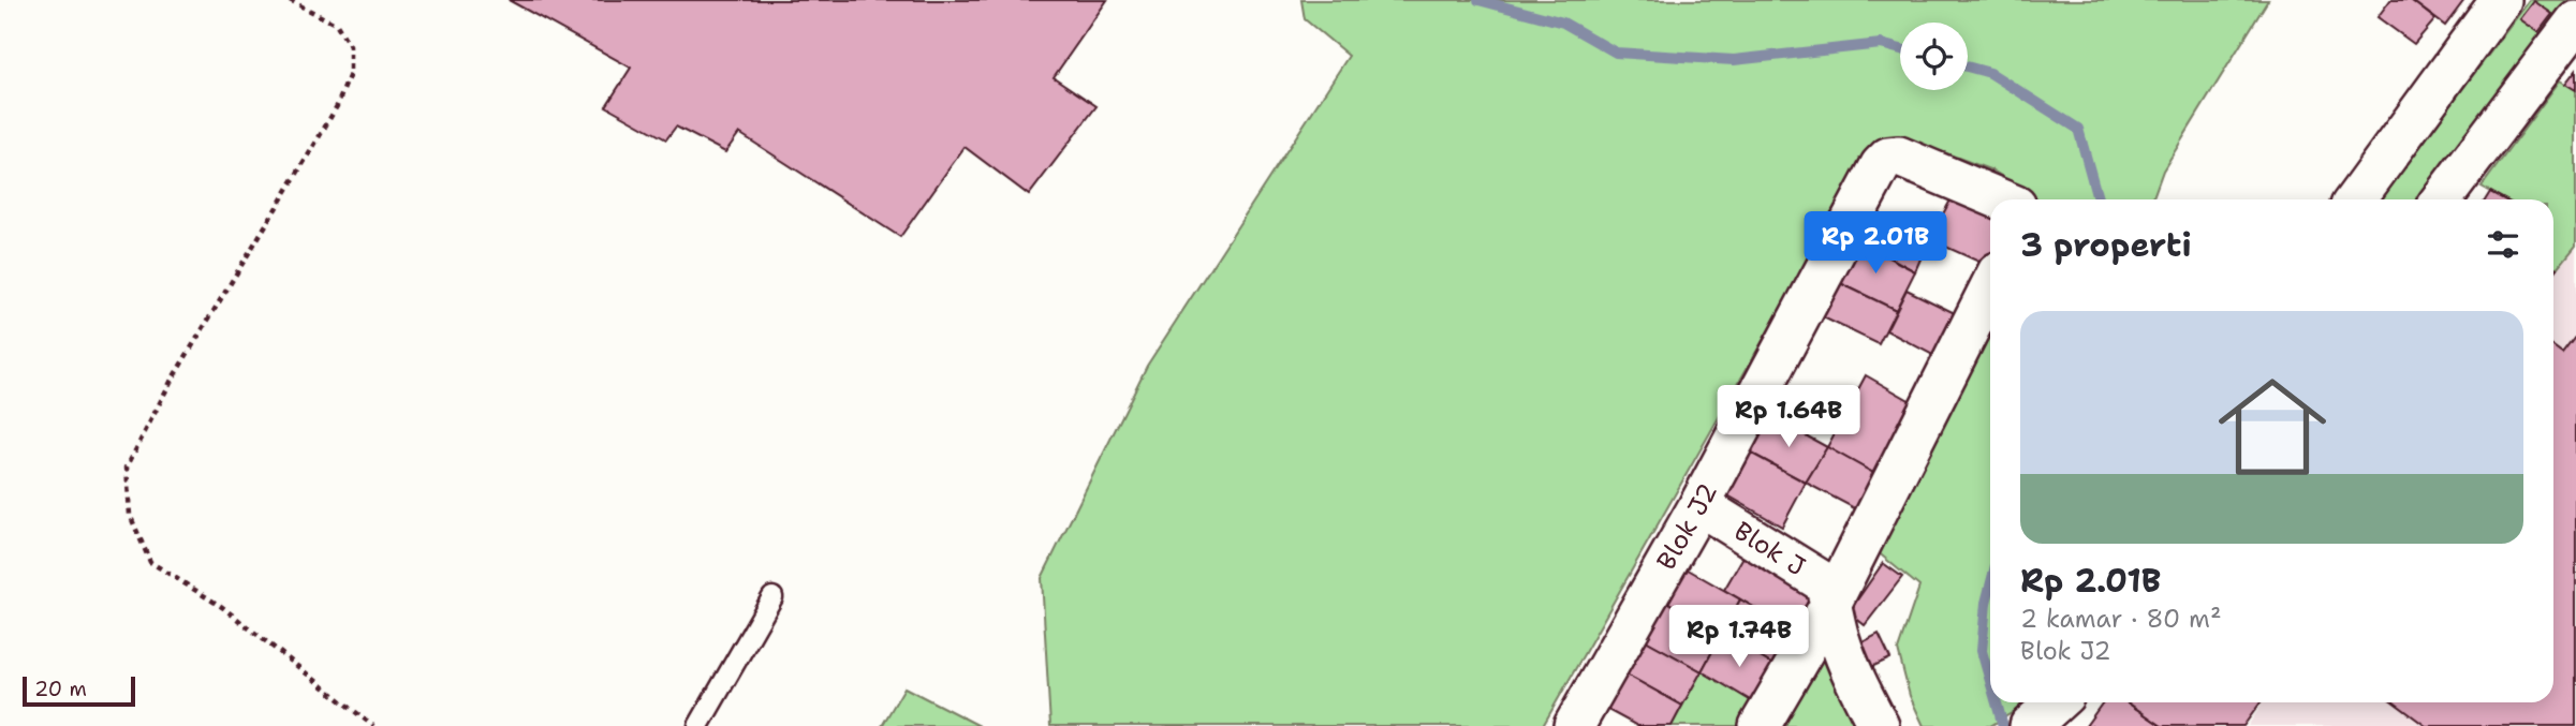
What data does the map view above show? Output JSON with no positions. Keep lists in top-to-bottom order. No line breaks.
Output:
{"streets":{"street":["Blok J2","Blok J"]},"crossings":[["Blok J2","Blok J"]],"scale_bar":"20 m","page":{"heading":"3 properti","price":["Rp 2.01B","Rp 1.64B","Rp 1.74B"],"list":[{"name":"Rp 2.01B","note":"2 kamar · 80 m² · Blok J2"}],"scale":"20 m"}}
